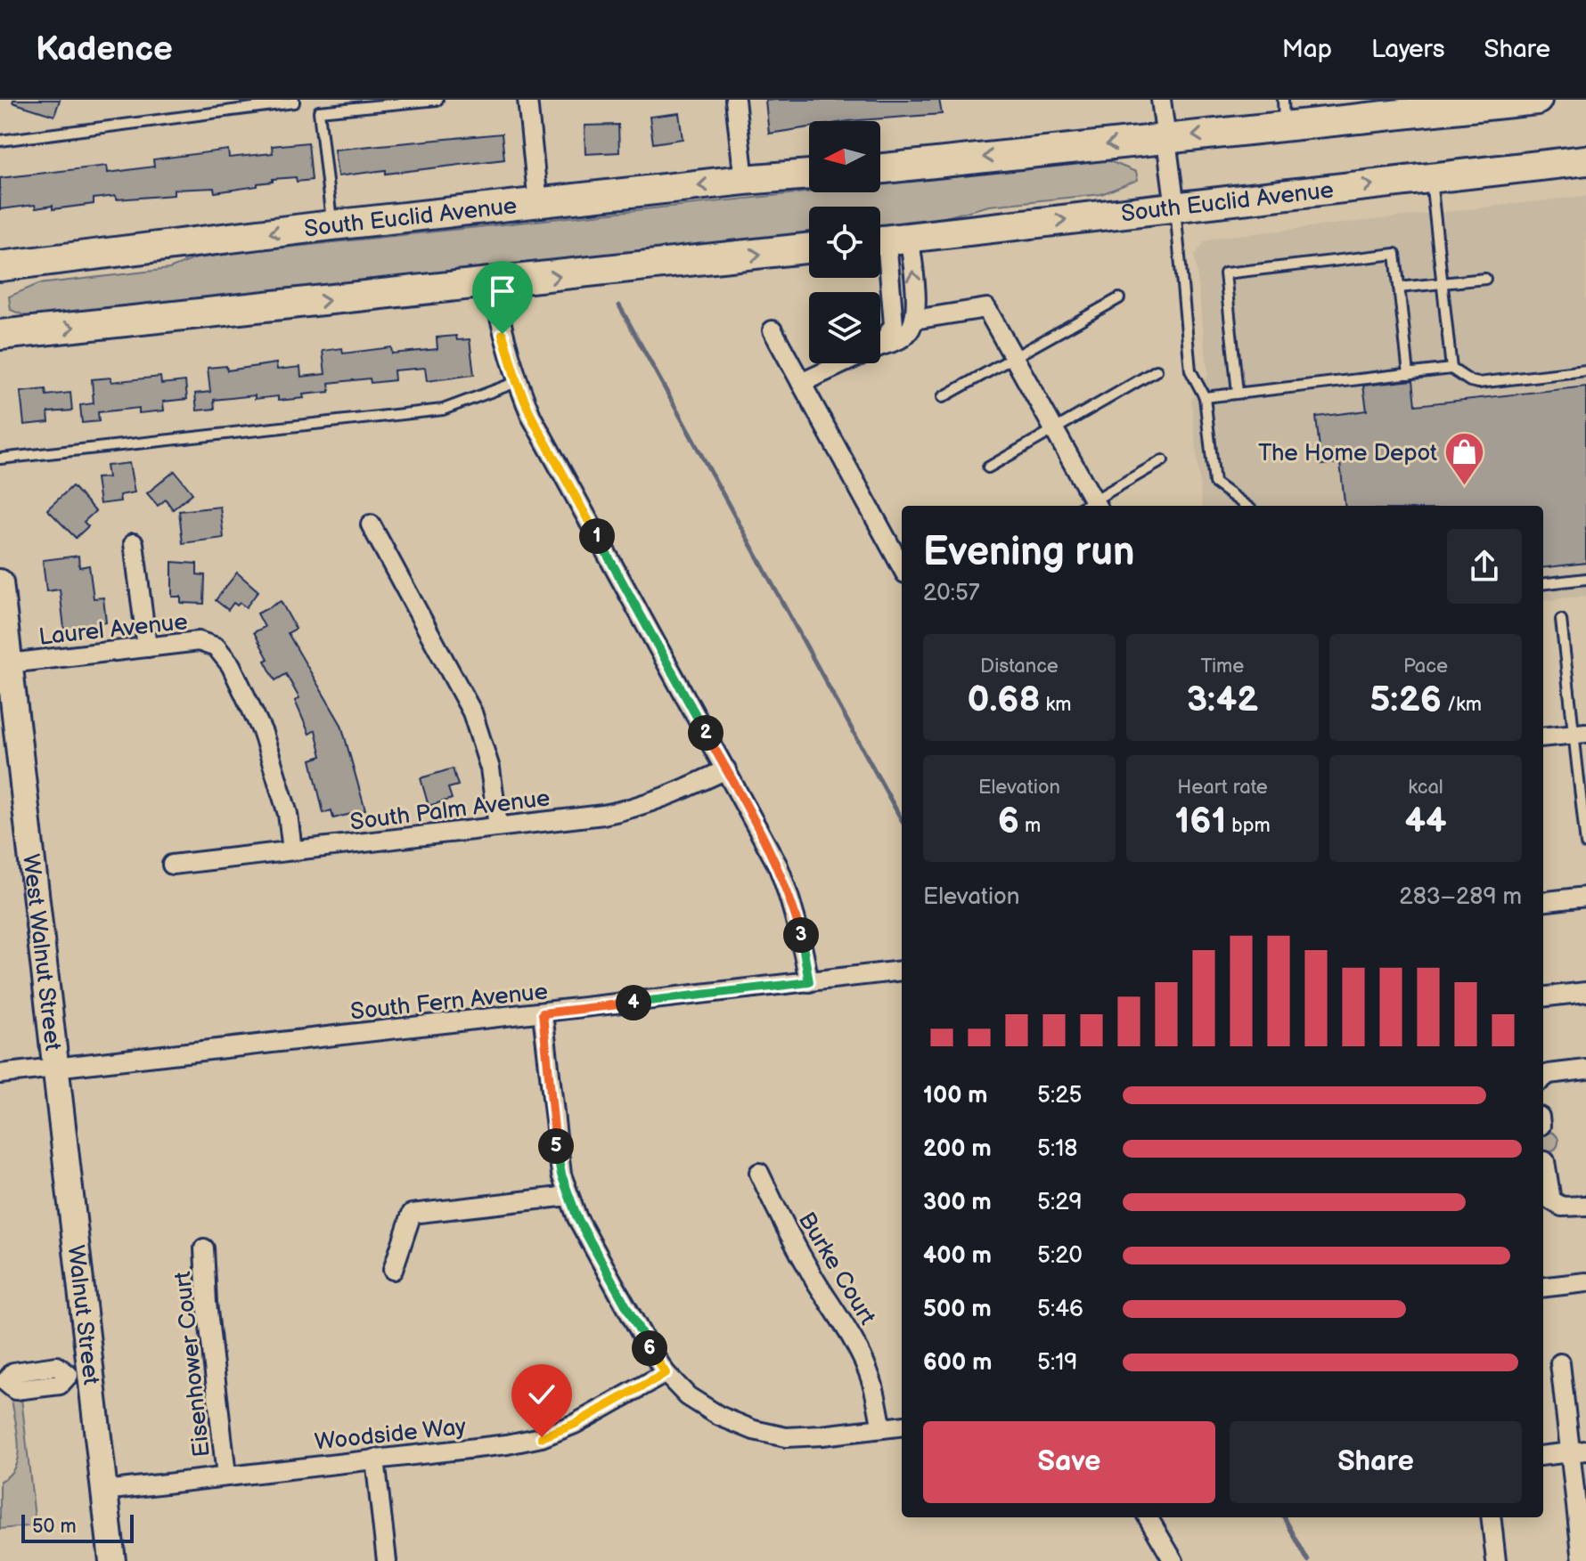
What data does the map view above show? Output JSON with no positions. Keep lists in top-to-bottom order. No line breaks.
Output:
{"streets":{"main road":["South Euclid Avenue"],"street":["Laurel Avenue","South Palm Avenue","West Walnut Street","South Fern Avenue","Burke Court","Walnut Street","Eisenhower Court","Woodside Way"]},"crossings":[["Laurel Avenue","South Palm Avenue"],["Laurel Avenue","West Walnut Street"],["West Walnut Street","South Fern Avenue"],["West Walnut Street","Walnut Street"],["South Fern Avenue","Walnut Street"],["Walnut Street","Woodside Way"],["Eisenhower Court","Woodside Way"]],"places":{"shop":["The Home Depot"]},"scale_bar":"50 m","north":"left","page":{"header":"Kadence","nav":["Map","Layers","Share"],"heading":["Evening run","20:57"],"pins":["1","2","3","4","5","6"],"stats":[["Distance","0.68 km"],["Time","3:42"],["Pace","5:26 /km"],["Elevation","6 m"],["Heart rate","161 bpm"],["kcal","44"]],"chart":["Elevation","283–289 m"],"list":[{"name":"100 m","note":"5:25"},{"name":"200 m","note":"5:18"},{"name":"300 m","note":"5:29"},{"name":"400 m","note":"5:20"},{"name":"500 m","note":"5:46"},{"name":"600 m","note":"5:19"}],"buttons":["Save","Share"],"scale":"50 m"}}
